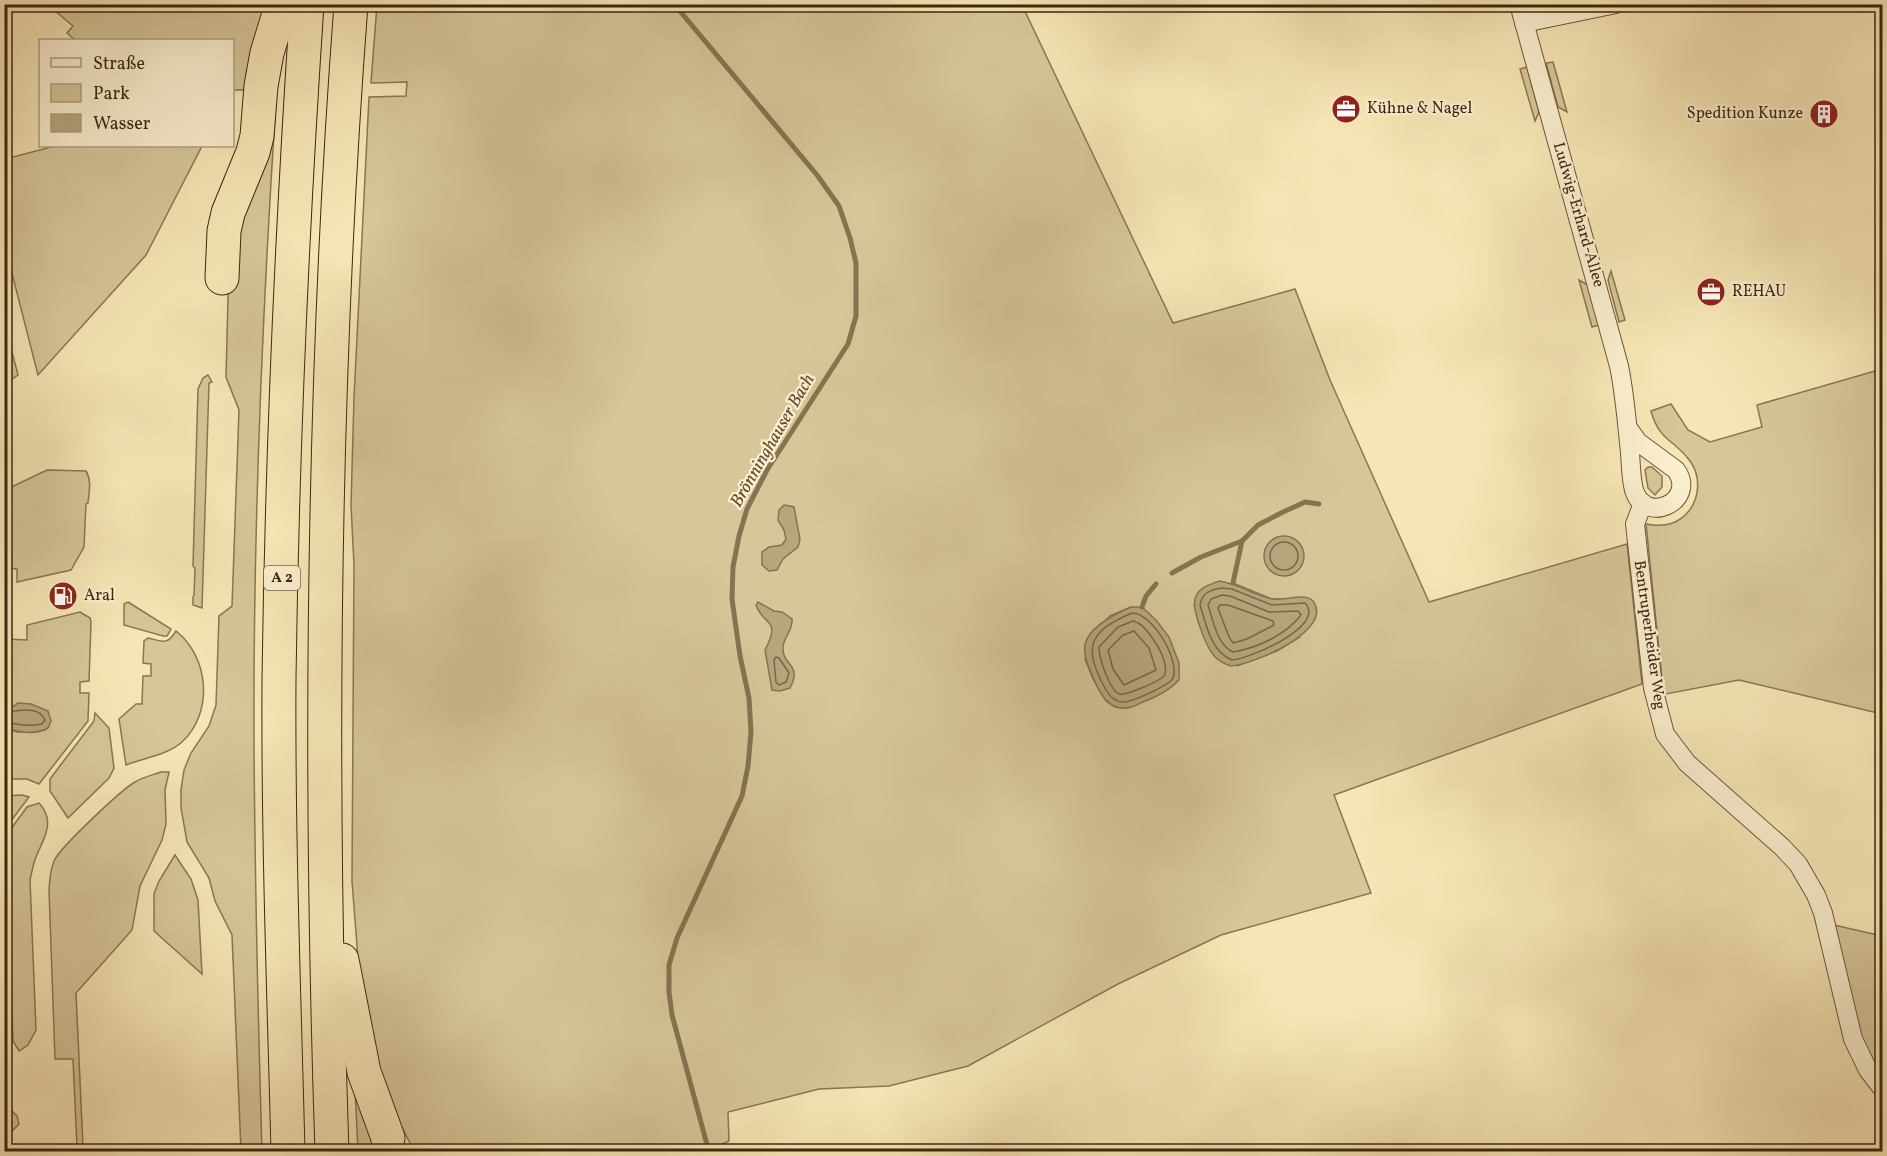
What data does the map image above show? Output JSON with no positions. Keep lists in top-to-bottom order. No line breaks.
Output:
{"streets":{"highway":["A 2"],"street":["Ludwig-Erhard-Allee","Bentruperheider Weg"]},"crossings":[["Ludwig-Erhard-Allee","Bentruperheider Weg"]],"water":["Brönninghauser Bach"],"places":{"office":["Kühne & Nagel","REHAU"],"building":["Spedition Kunze"],"fuel station":["Aral"]},"legend":["Straße","Park","Wasser"]}
